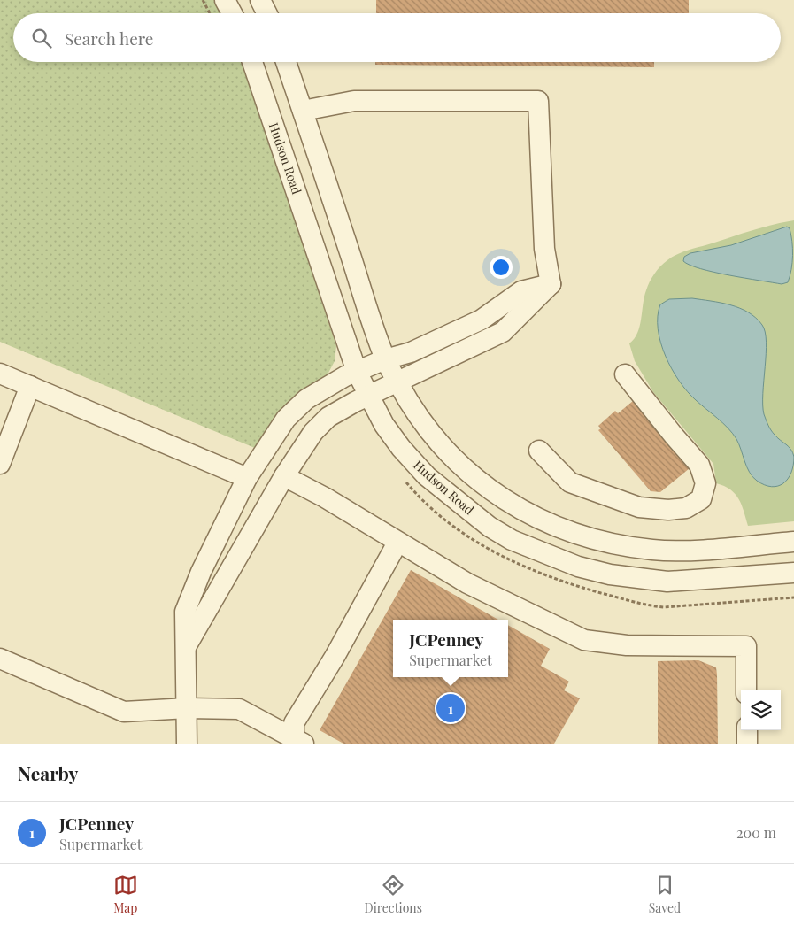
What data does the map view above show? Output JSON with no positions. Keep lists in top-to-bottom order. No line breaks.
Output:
{"streets":{"street":["Hudson Road"]},"page":{"search":"Search here","popup":["JCPenney","Supermarket"],"pins":"1","heading":"Nearby","list":[{"mark":"1","name":"JCPenney","note":"Supermarket","value":"200 m"}],"nav":["Map","Directions","Saved"]}}
